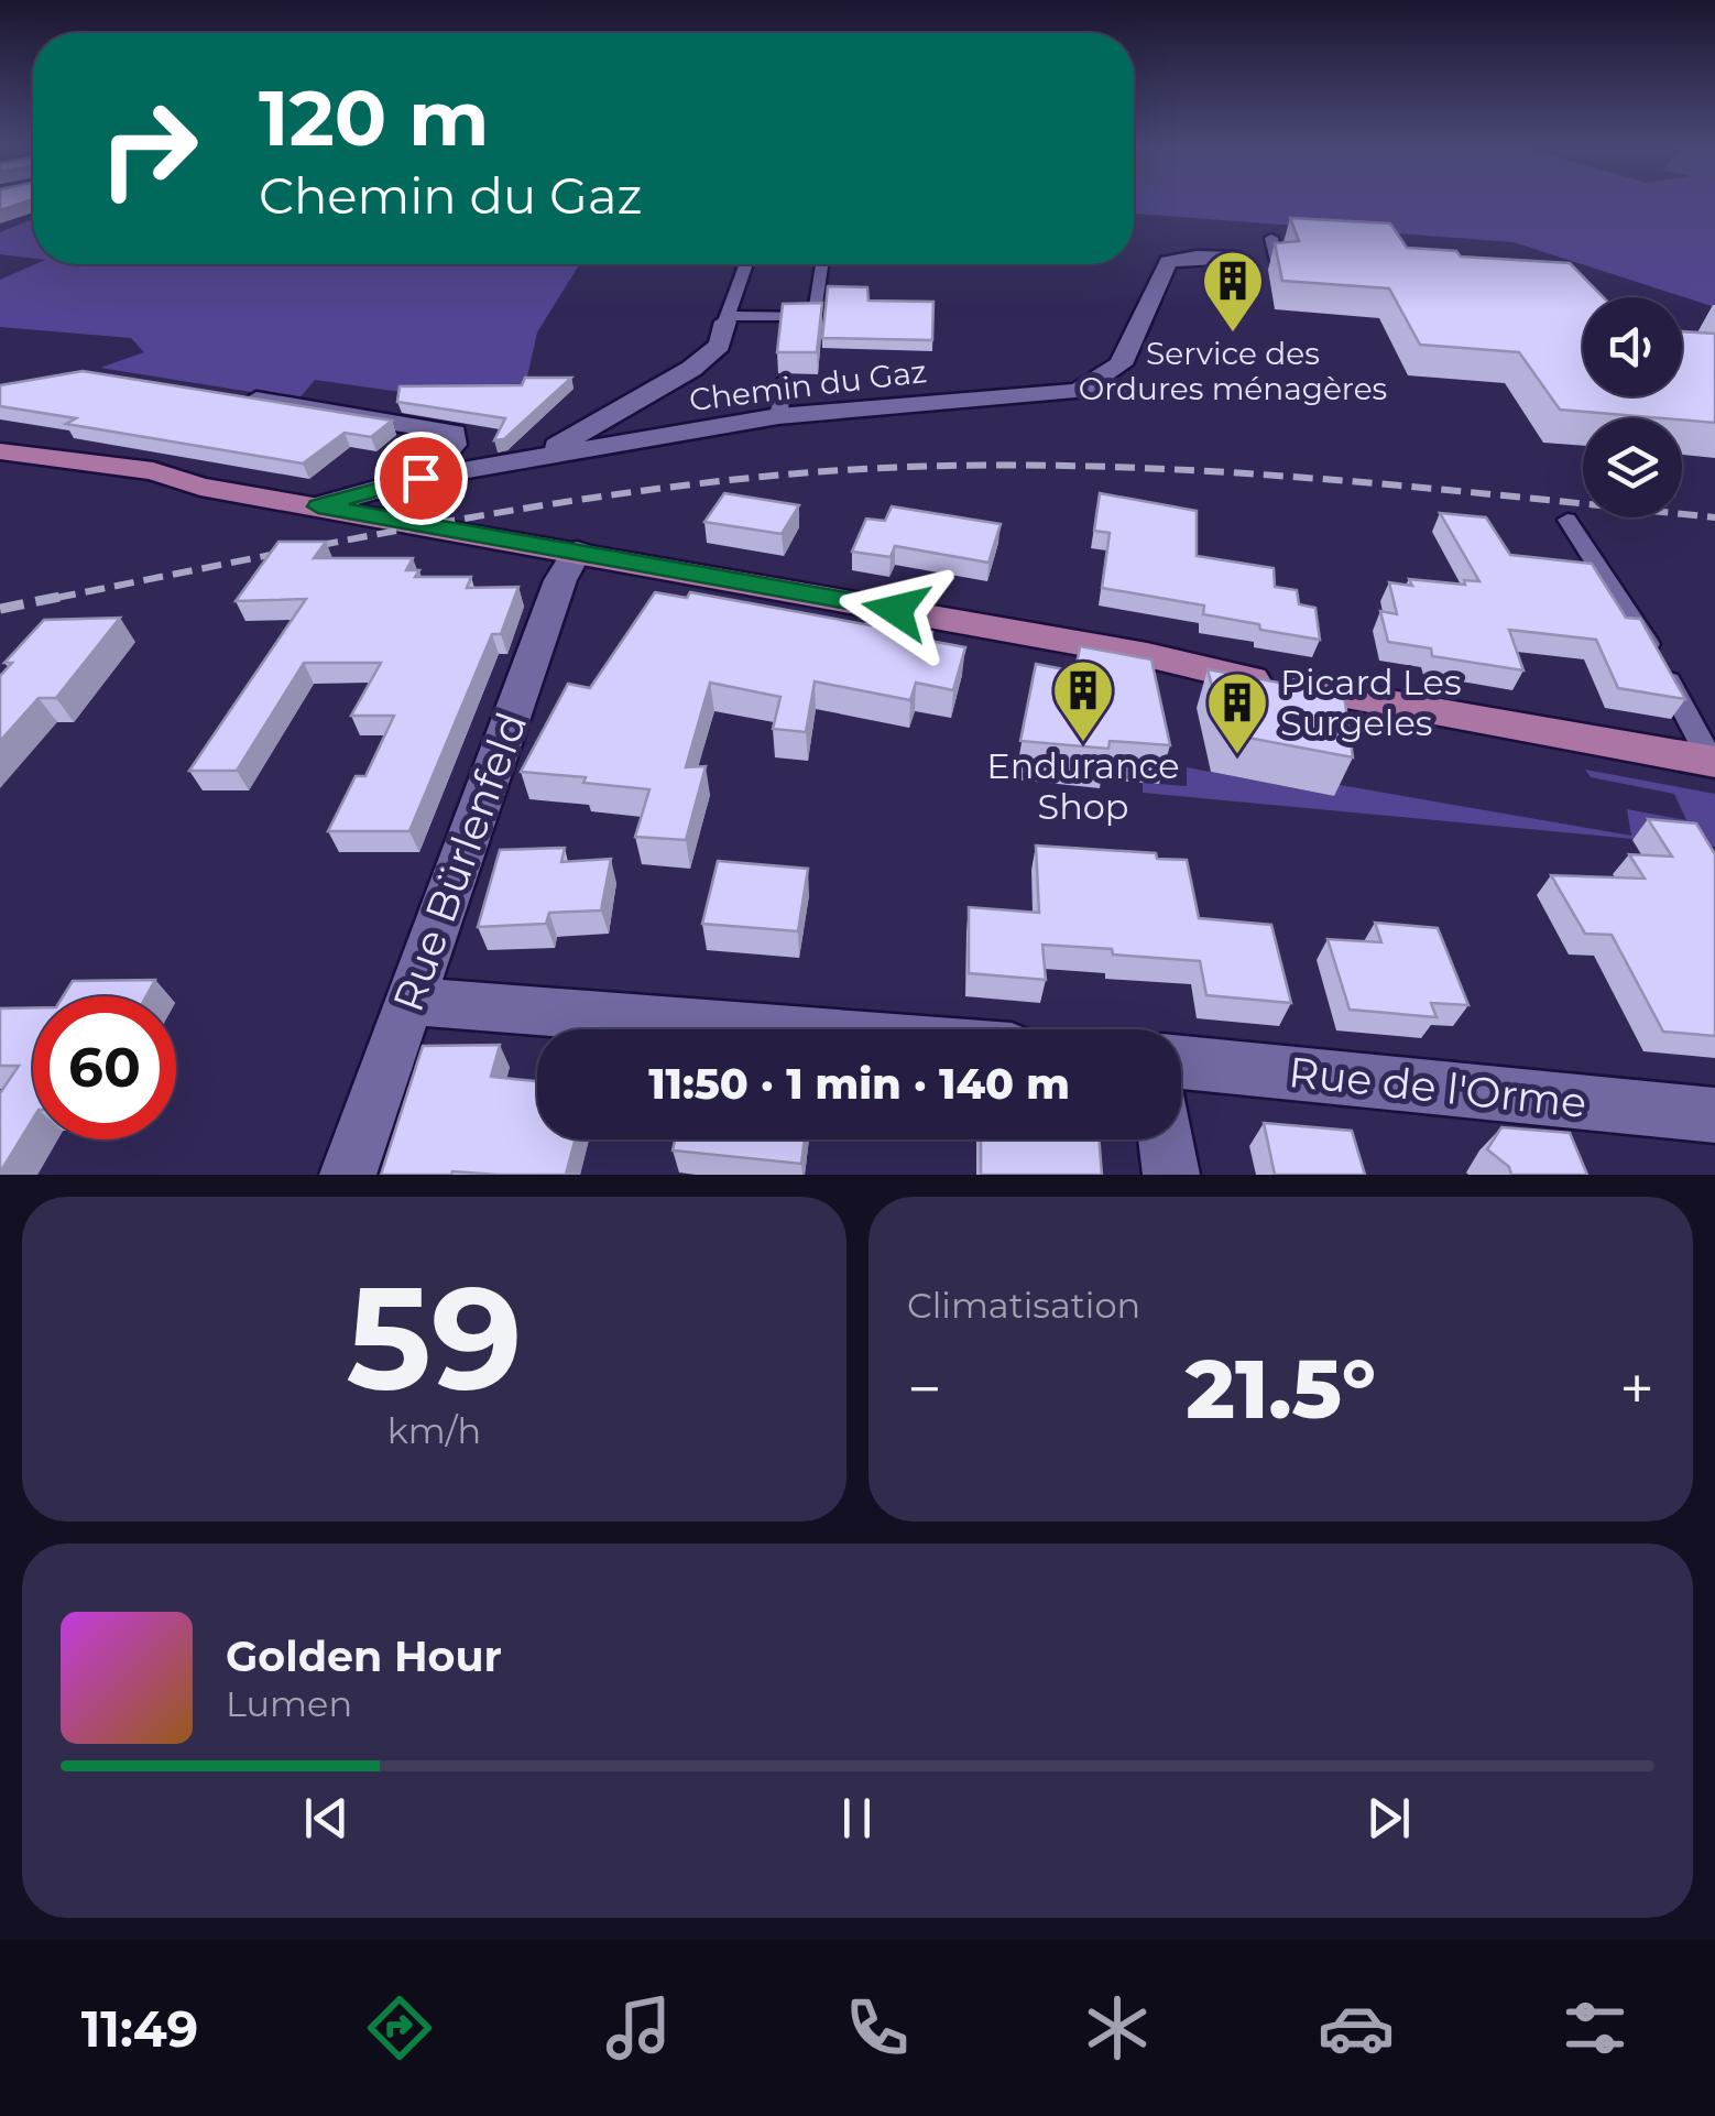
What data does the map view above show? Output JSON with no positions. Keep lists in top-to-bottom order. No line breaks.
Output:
{"streets":{"street":["Chemin du Gaz","Rue Bürlenfeld","Rue de l'Orme"]},"places":{"building":["Service des Ordures ménagères","Endurance Shop","Picard Les Surgeles"]},"page":{"turn":["120 m","Chemin du Gaz"],"limit":"60","trip":"11:50 · 1 min · 140 m","tile":[["59","km/h"],"Climatisation"],"heat":["−","21.5°","+"],"song":["Golden Hour","Lumen"],"tabs":"11:49"}}
